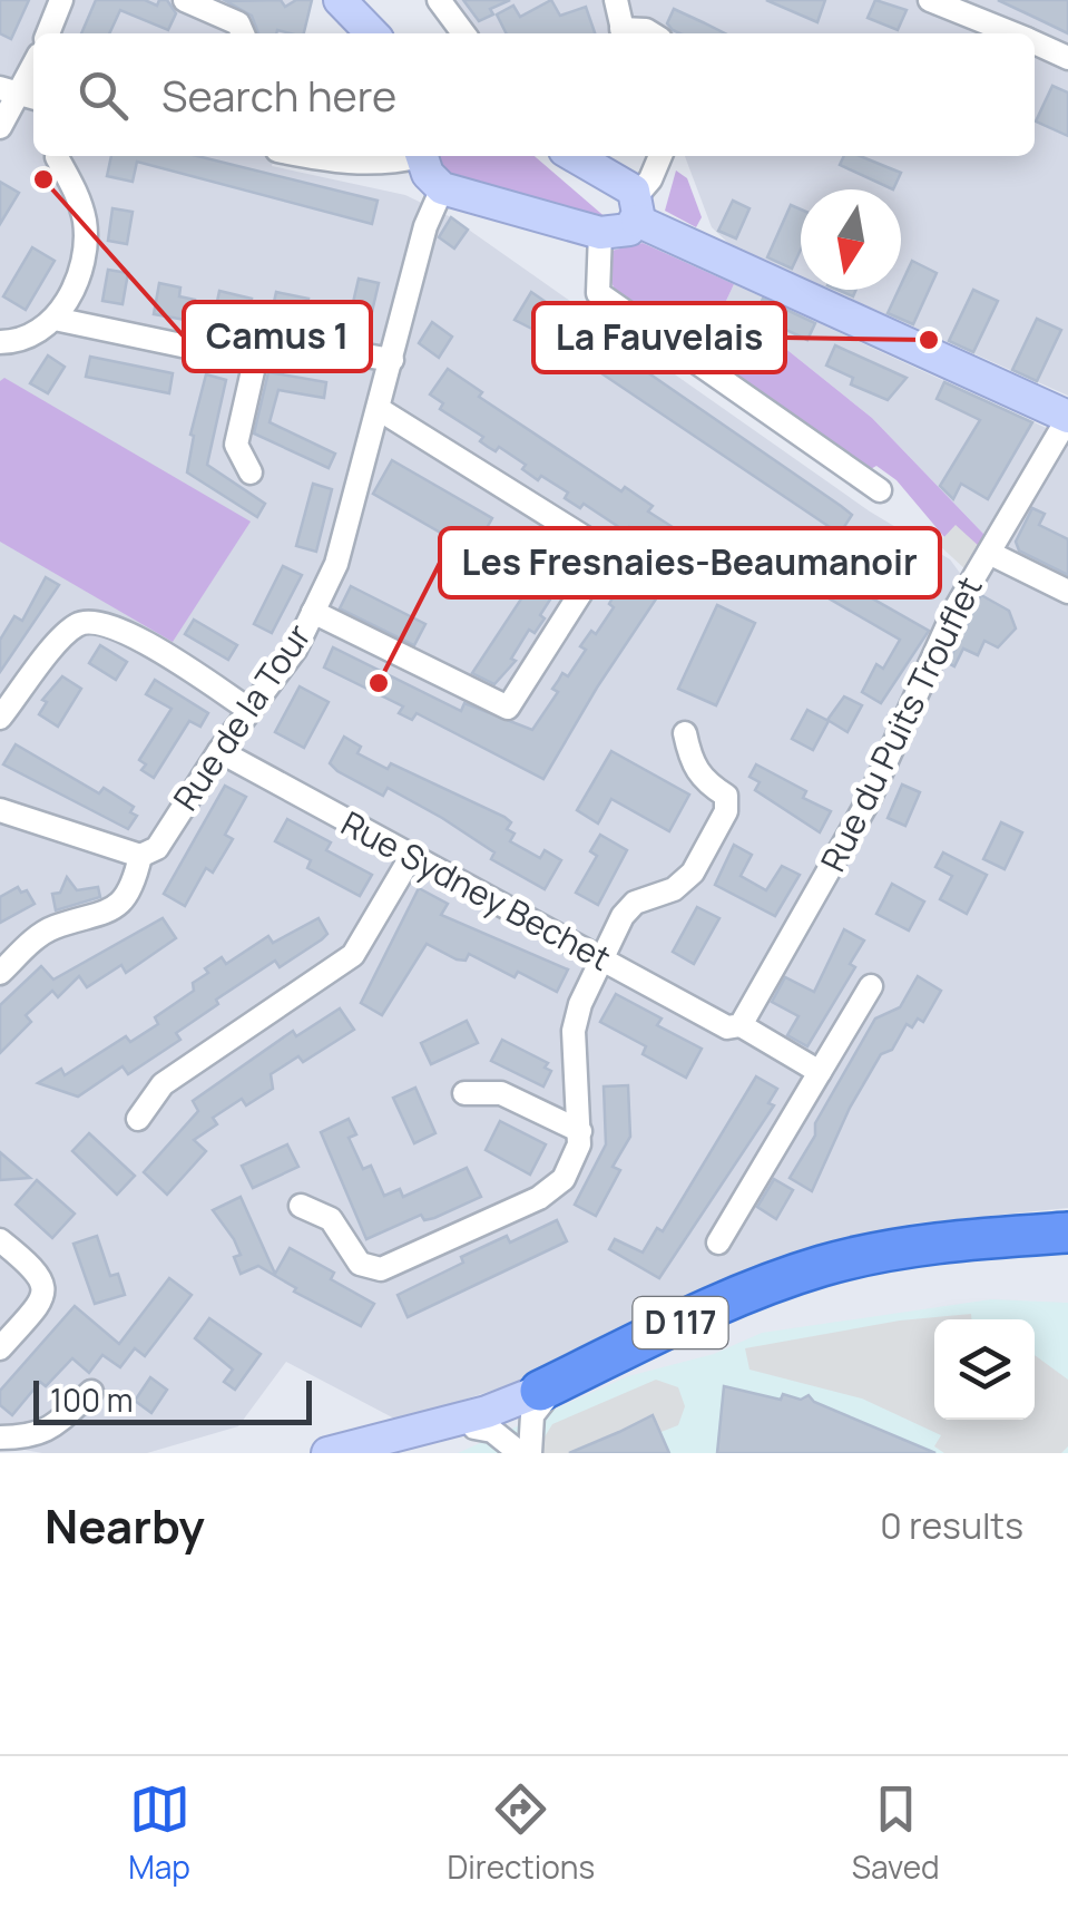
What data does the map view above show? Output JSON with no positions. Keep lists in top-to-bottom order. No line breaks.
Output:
{"streets":{"highway":["D 117"],"street":["Rue de la Tour","Rue du Puits Trouflet","Rue Sydney Bechet"]},"crossings":[["Rue de la Tour","Rue Sydney Bechet"],["Rue du Puits Trouflet","Rue Sydney Bechet"]],"places":["Camus 1","La Fauvelais","Les Fresnaies-Beaumanoir"],"scale_bar":"100 m","north":"bottom","page":{"search":"Search here","scale":"100 m","heading":["Nearby","0 results"],"nav":["Map","Directions","Saved"]}}
